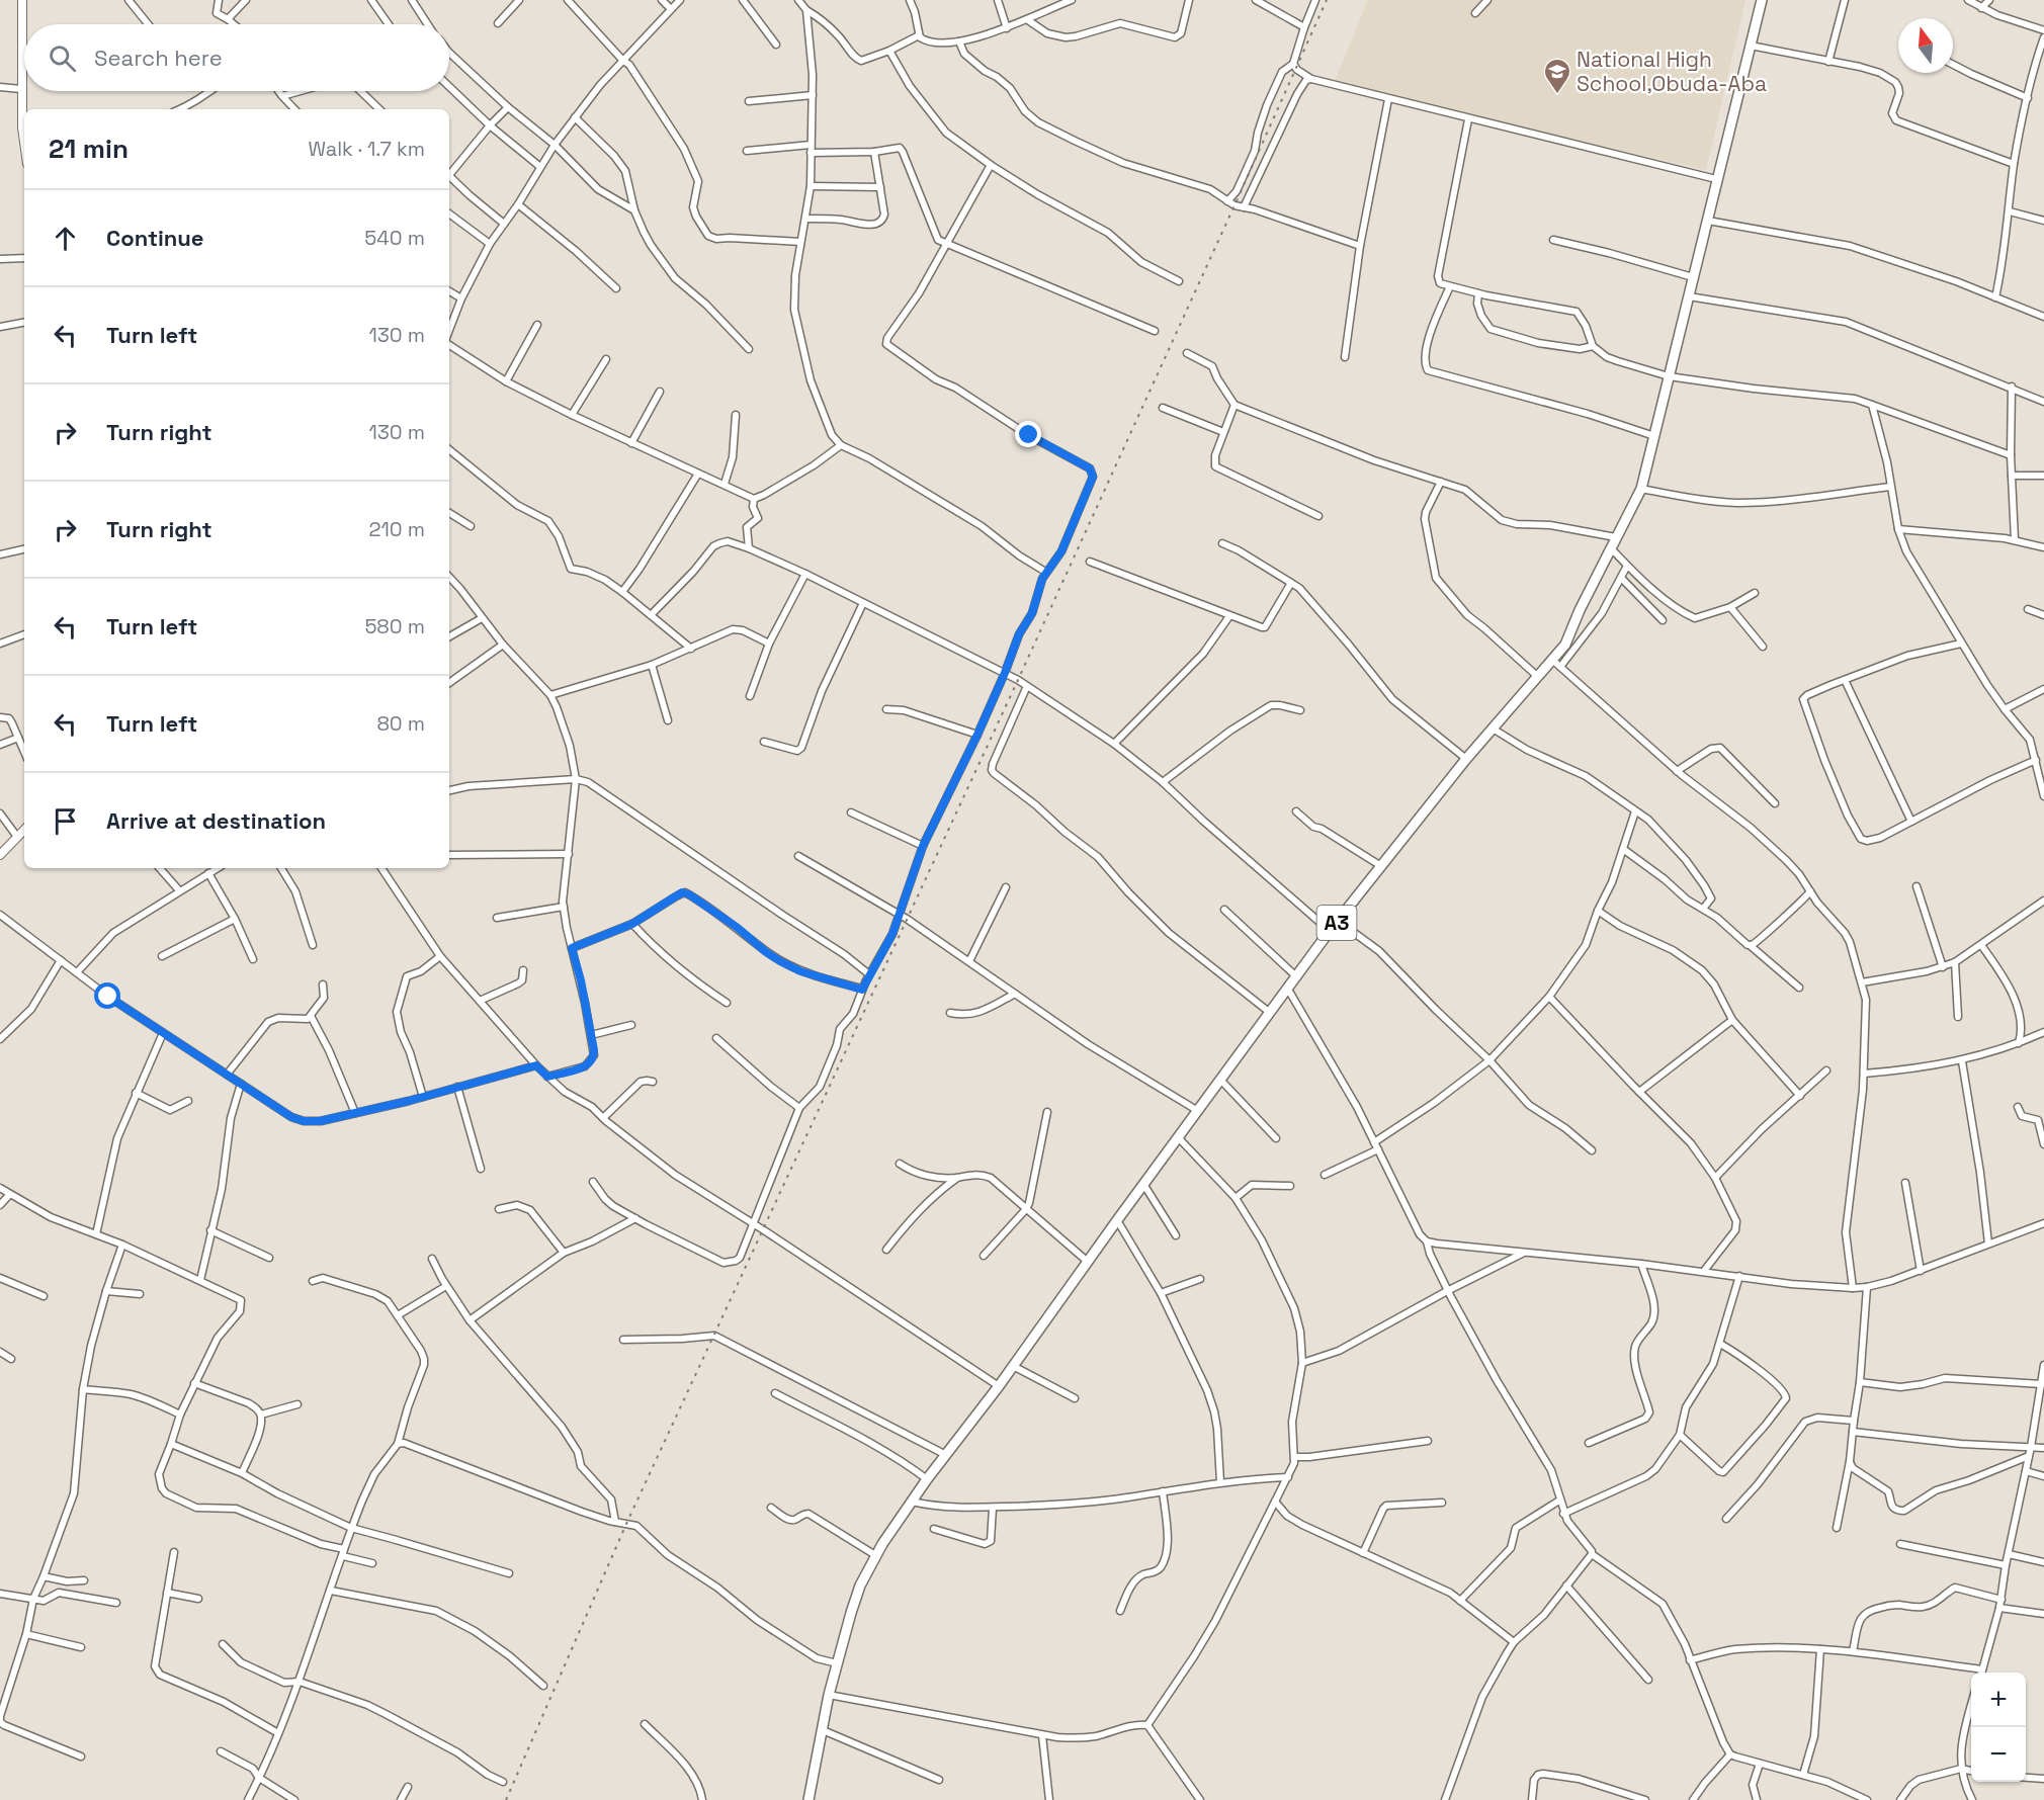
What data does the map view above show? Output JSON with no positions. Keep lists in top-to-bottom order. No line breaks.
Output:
{"streets":{"highway":["A3"]},"places":{"school or university":["National High School,Obuda-Aba"]},"north":"top","page":{"search":"Search here","heading":["21 min","Walk · 1.7 km"],"list":[["Continue","540 m"],["Turn left","130 m"],["Turn right","130 m"],["Turn right","210 m"],["Turn left","580 m"],["Turn left","80 m"],"Arrive at destination"],"map_buttons":["+","−"]}}
